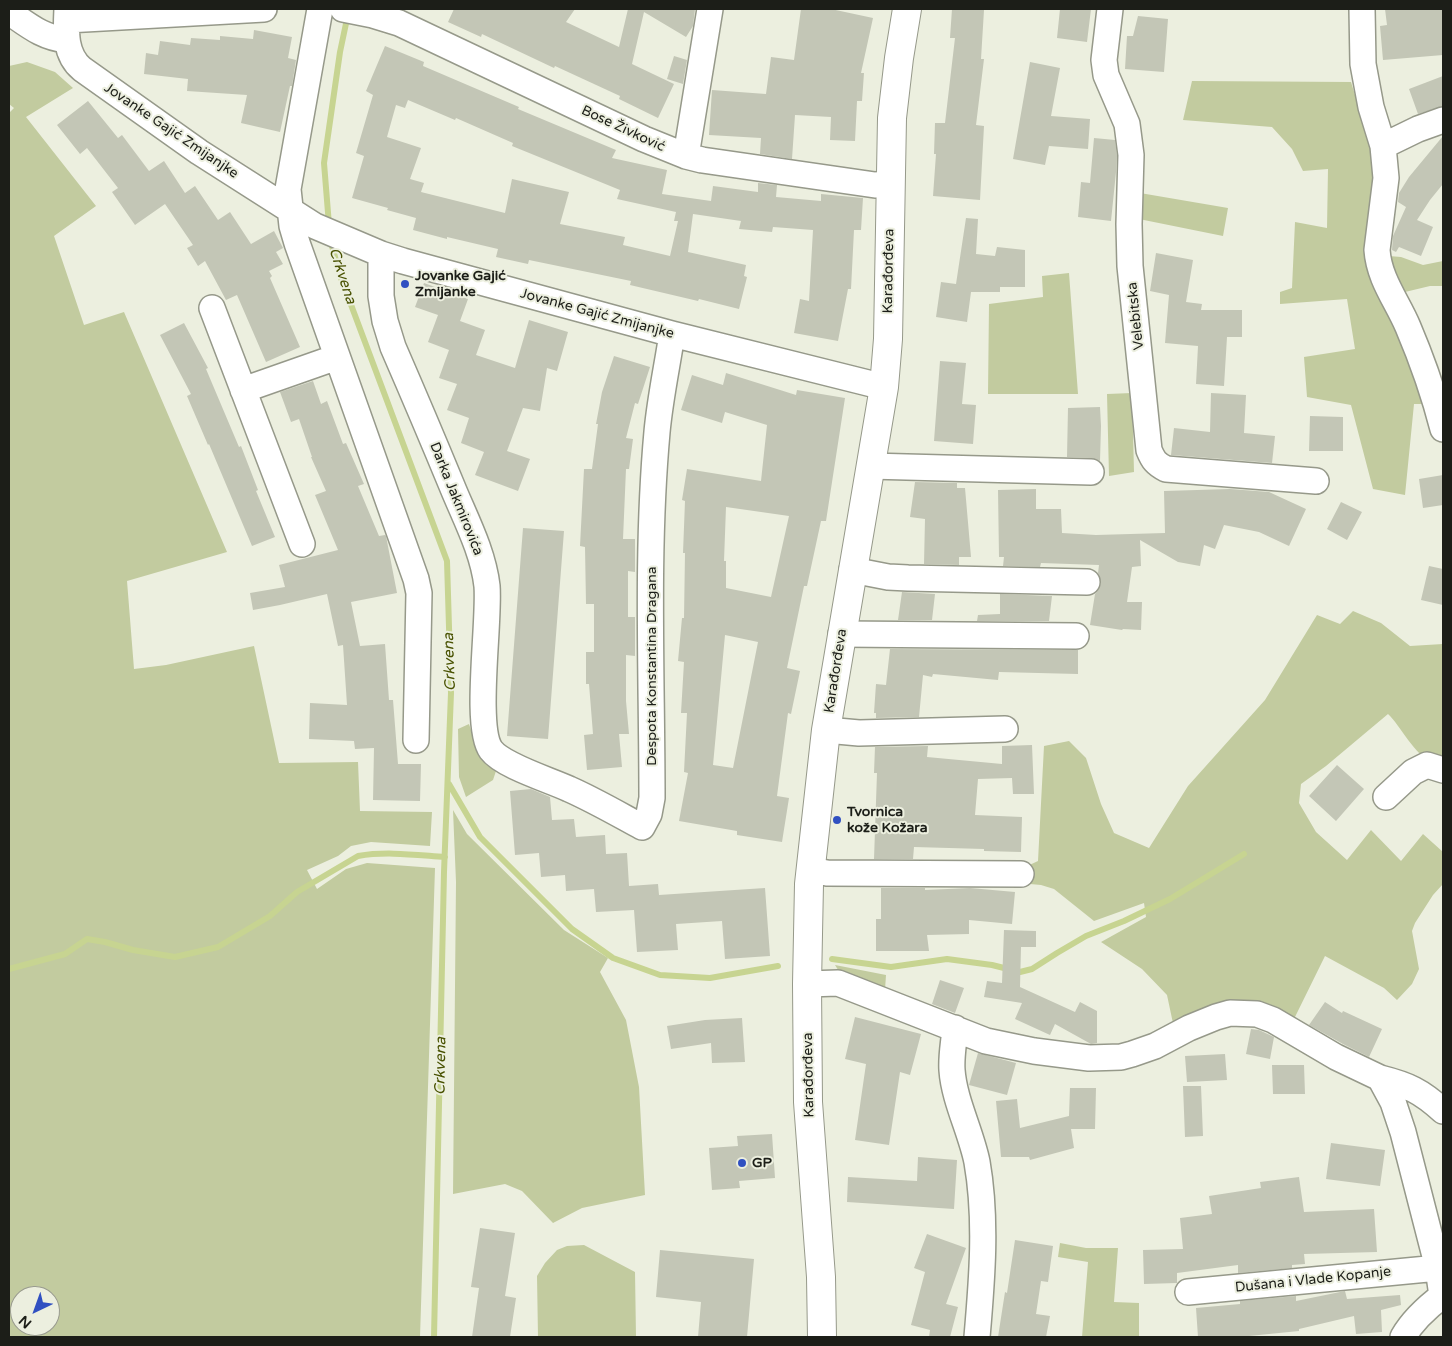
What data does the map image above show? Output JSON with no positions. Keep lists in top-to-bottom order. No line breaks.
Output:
{"streets":{"main road":["Karađorđeva"],"street":["Bose Živković","Jovanke Gajić Zmijanjke","Velebitska","Darka Jakmirovića","Despota Konstantina Dragana","Dušana i Vlade Kopanje"]},"crossings":[["Bose Živković","Karađorđeva"],["Jovanke Gajić Zmijanjke","Karađorđeva"],["Jovanke Gajić Zmijanjke","Darka Jakmirovića"],["Jovanke Gajić Zmijanjke","Despota Konstantina Dragana"],["Darka Jakmirovića","Despota Konstantina Dragana"]],"water":["Crkvena"],"places":["Jovanke Gajić Zmijanke","Tvornica kože Kožara","GP"],"north":"bottom left"}
